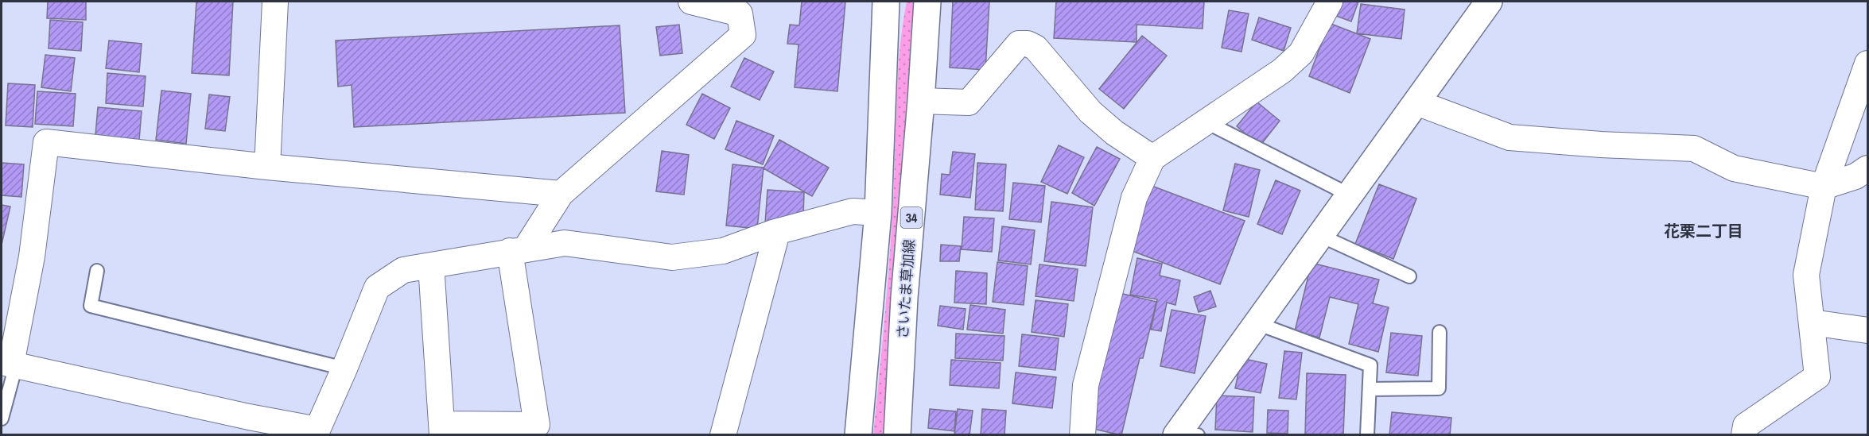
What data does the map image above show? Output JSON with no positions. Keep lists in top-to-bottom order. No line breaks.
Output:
{"streets":{"main road":["34","さいたま草加線"]},"districts":["花栗二丁目"]}
